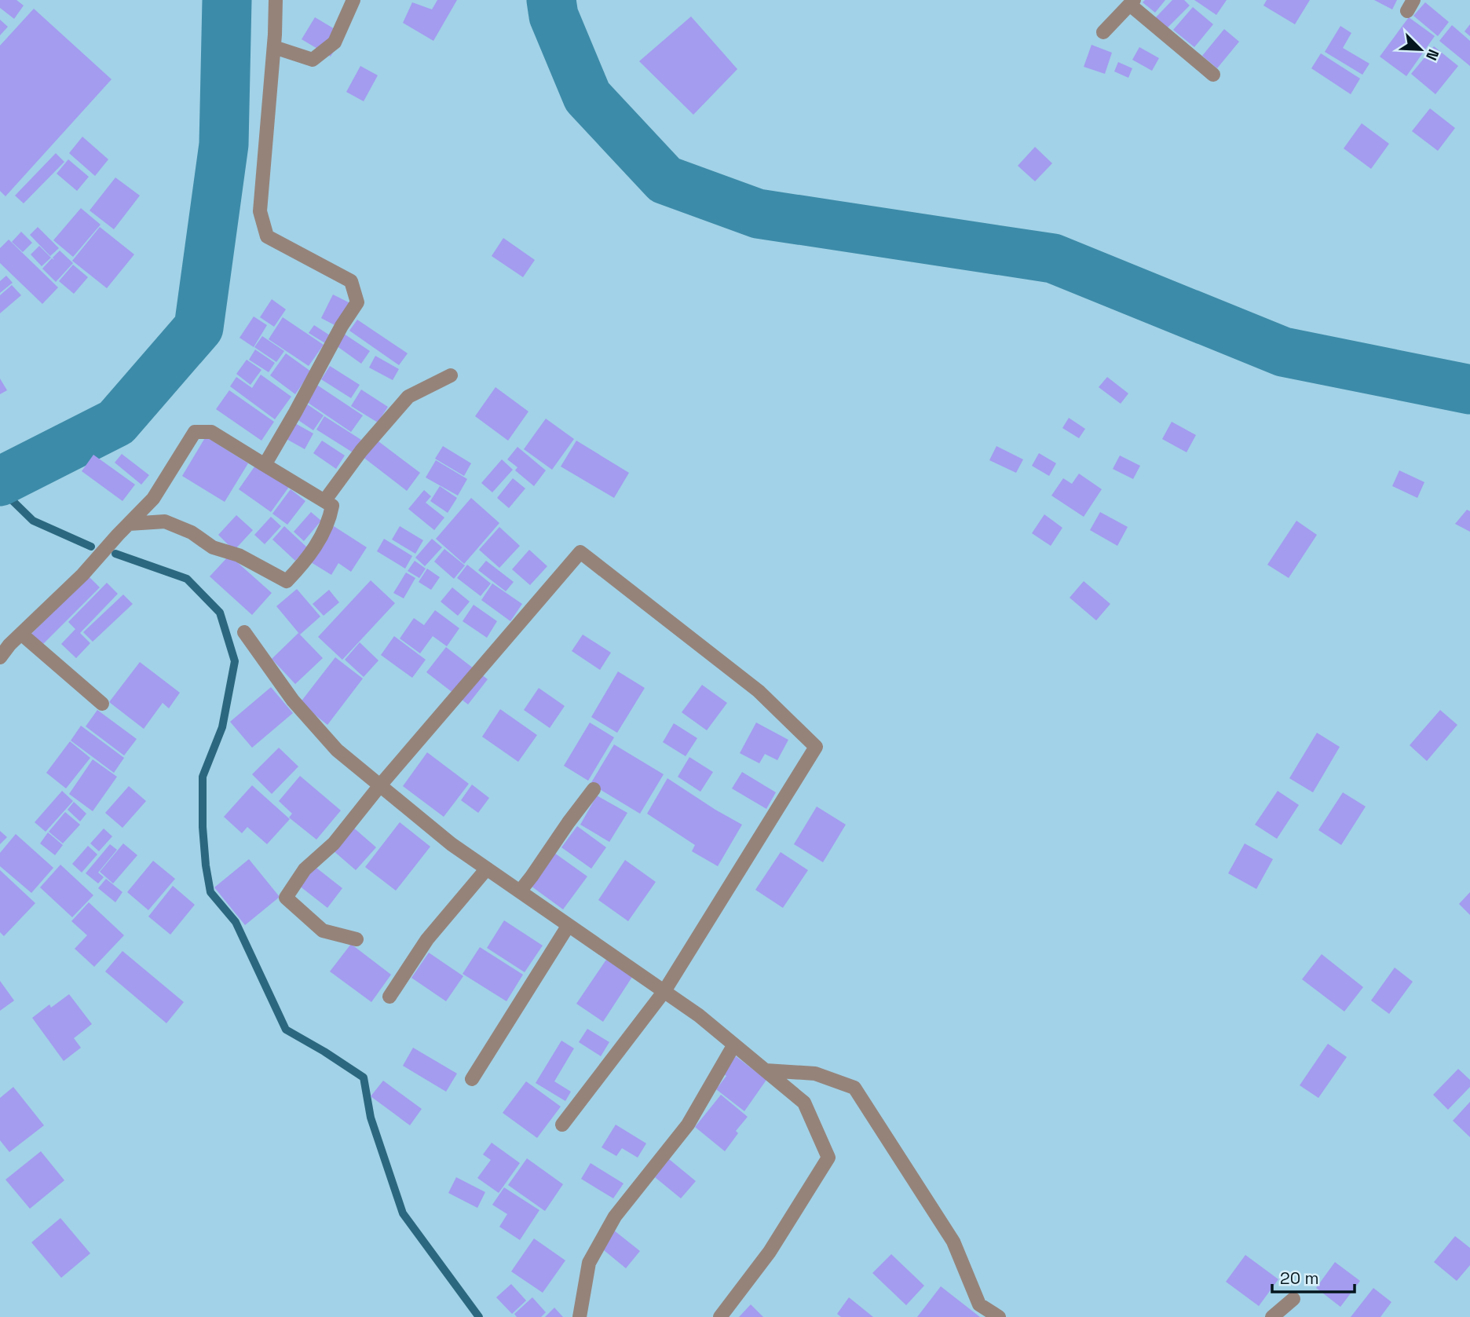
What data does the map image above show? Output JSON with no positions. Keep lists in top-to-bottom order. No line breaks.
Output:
{"scale_bar":"20 m","north":"bottom right"}
